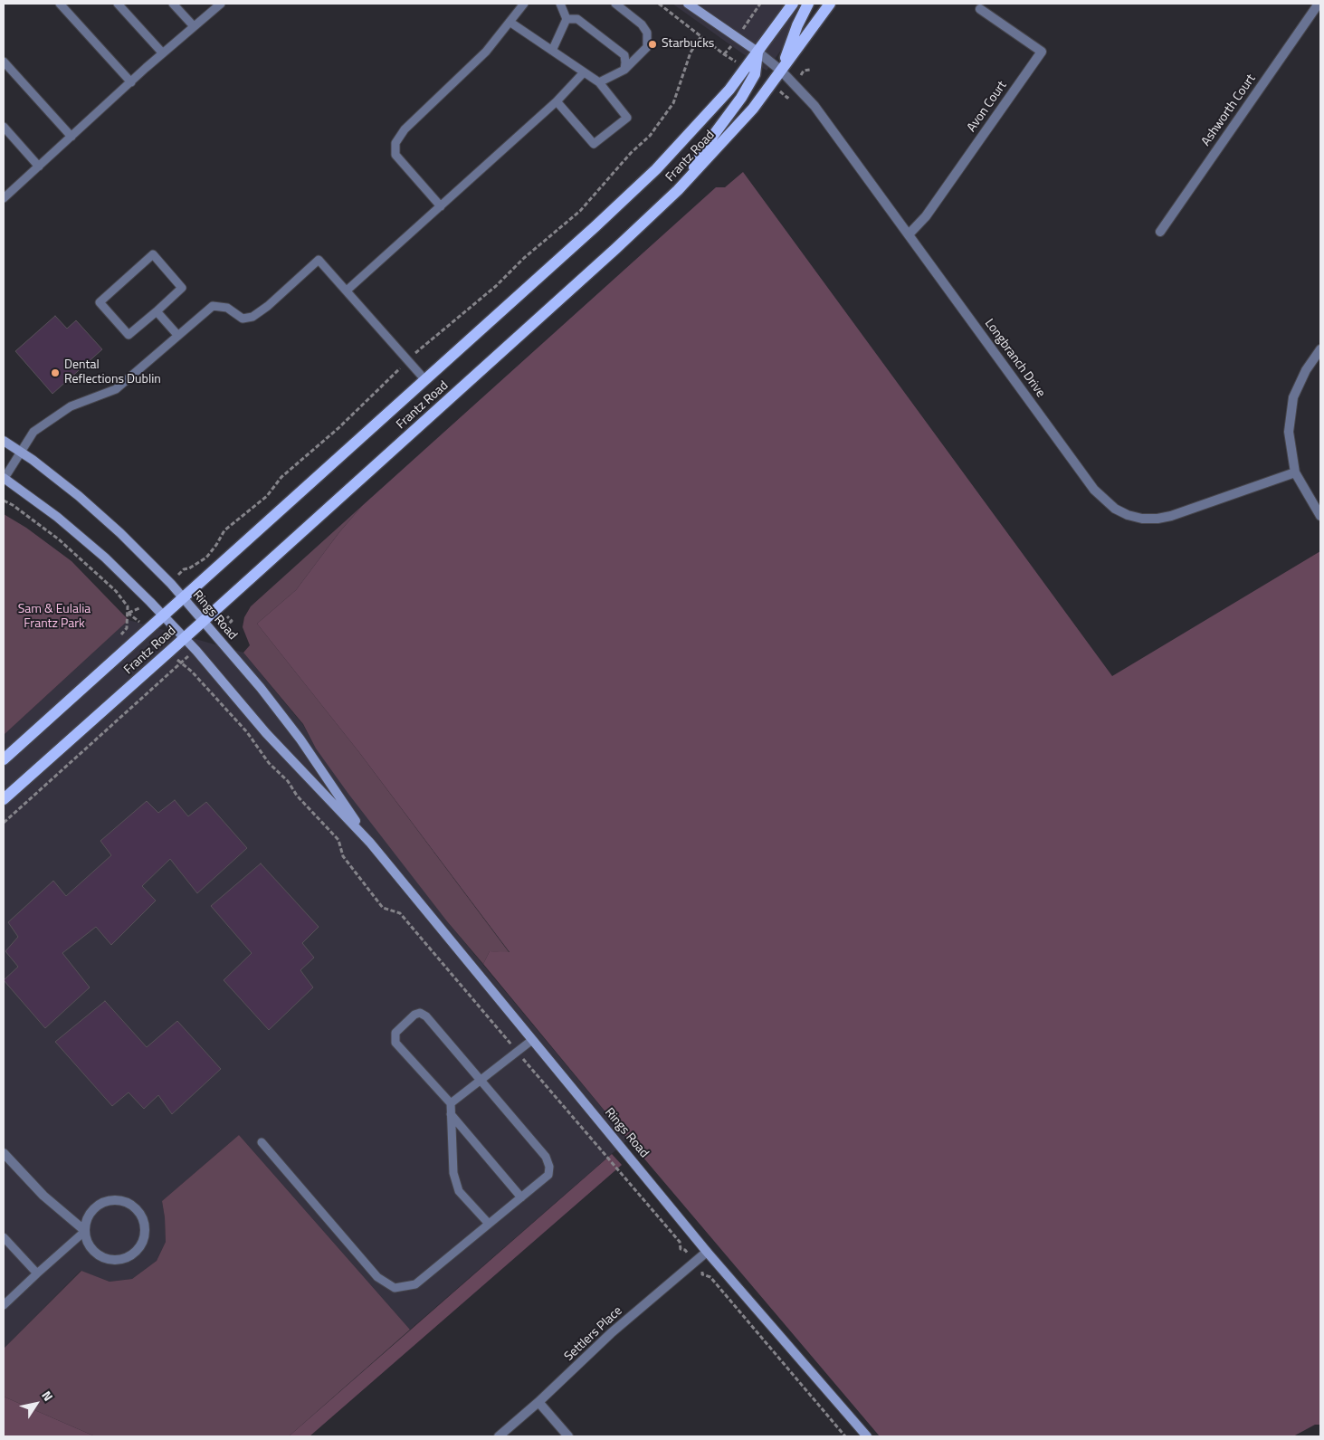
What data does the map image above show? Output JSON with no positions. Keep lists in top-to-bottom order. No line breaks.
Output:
{"streets":{"main road":["Frantz Road","Rings Road"],"street":["Avon Court","Ashworth Court","Longbranch Drive","Settlers Place"]},"crossings":[["Avon Court","Longbranch Drive"],["Frantz Road","Longbranch Drive"],["Frantz Road","Rings Road"],["Rings Road","Settlers Place"]],"parks":["Sam & Eulalia Frantz Park"],"places":["Starbucks","Dental Reflections Dublin"],"north":"top right"}
